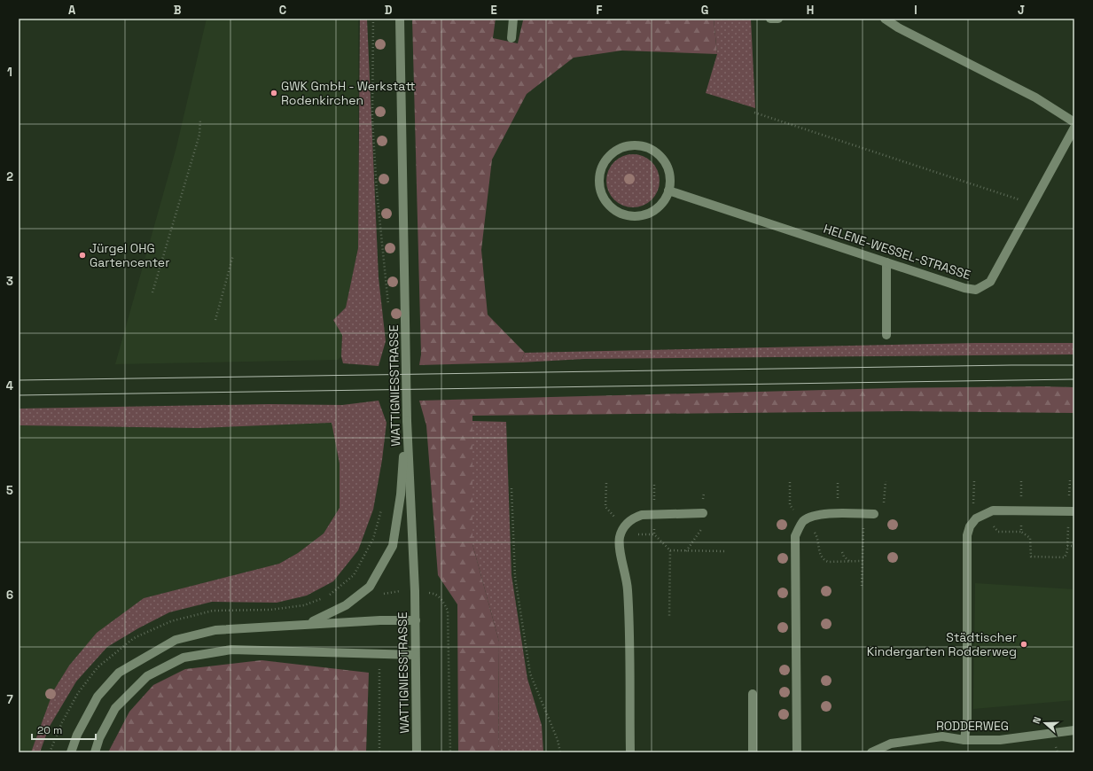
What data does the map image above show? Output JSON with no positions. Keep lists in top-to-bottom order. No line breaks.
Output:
{"streets":{"street":["HELENE-WESSEL-STRASSE","WATTIGNIESSTRASSE","RODDERWEG"]},"places":["GWK GmbH - Werkstatt Rodenkirchen","Jürgel OHG Gartencenter","Städtischer Kindergarten Rodderweg"],"scale_bar":"20 m","north":"left","grid":{"columns":["A","B","C","D","E","F","G","H","I","J"],"rows":["1","2","3","4","5","6","7"]}}
